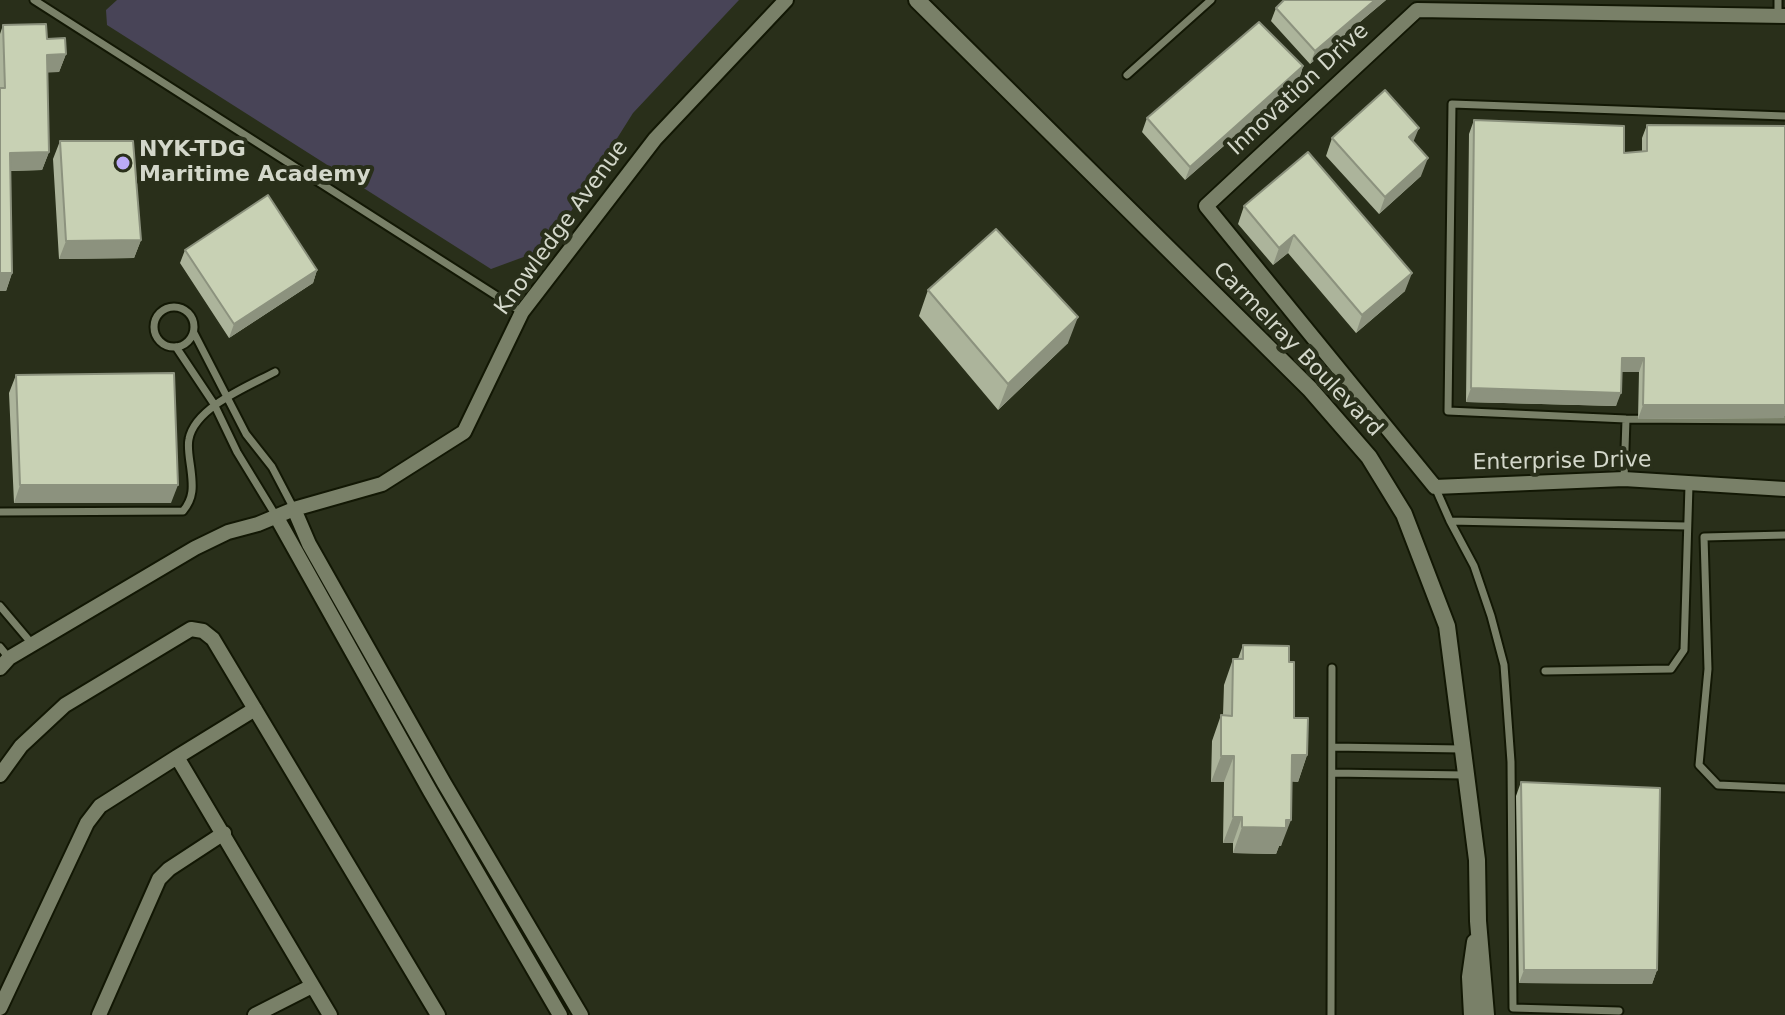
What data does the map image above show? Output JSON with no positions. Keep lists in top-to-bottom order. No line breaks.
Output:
{"streets":{"street":["Innovation Drive","Knowledge Avenue","Carmelray Boulevard","Enterprise Drive"]},"crossings":[["Innovation Drive","Enterprise Drive"]],"places":["NYK-TDG Maritime Academy"]}
